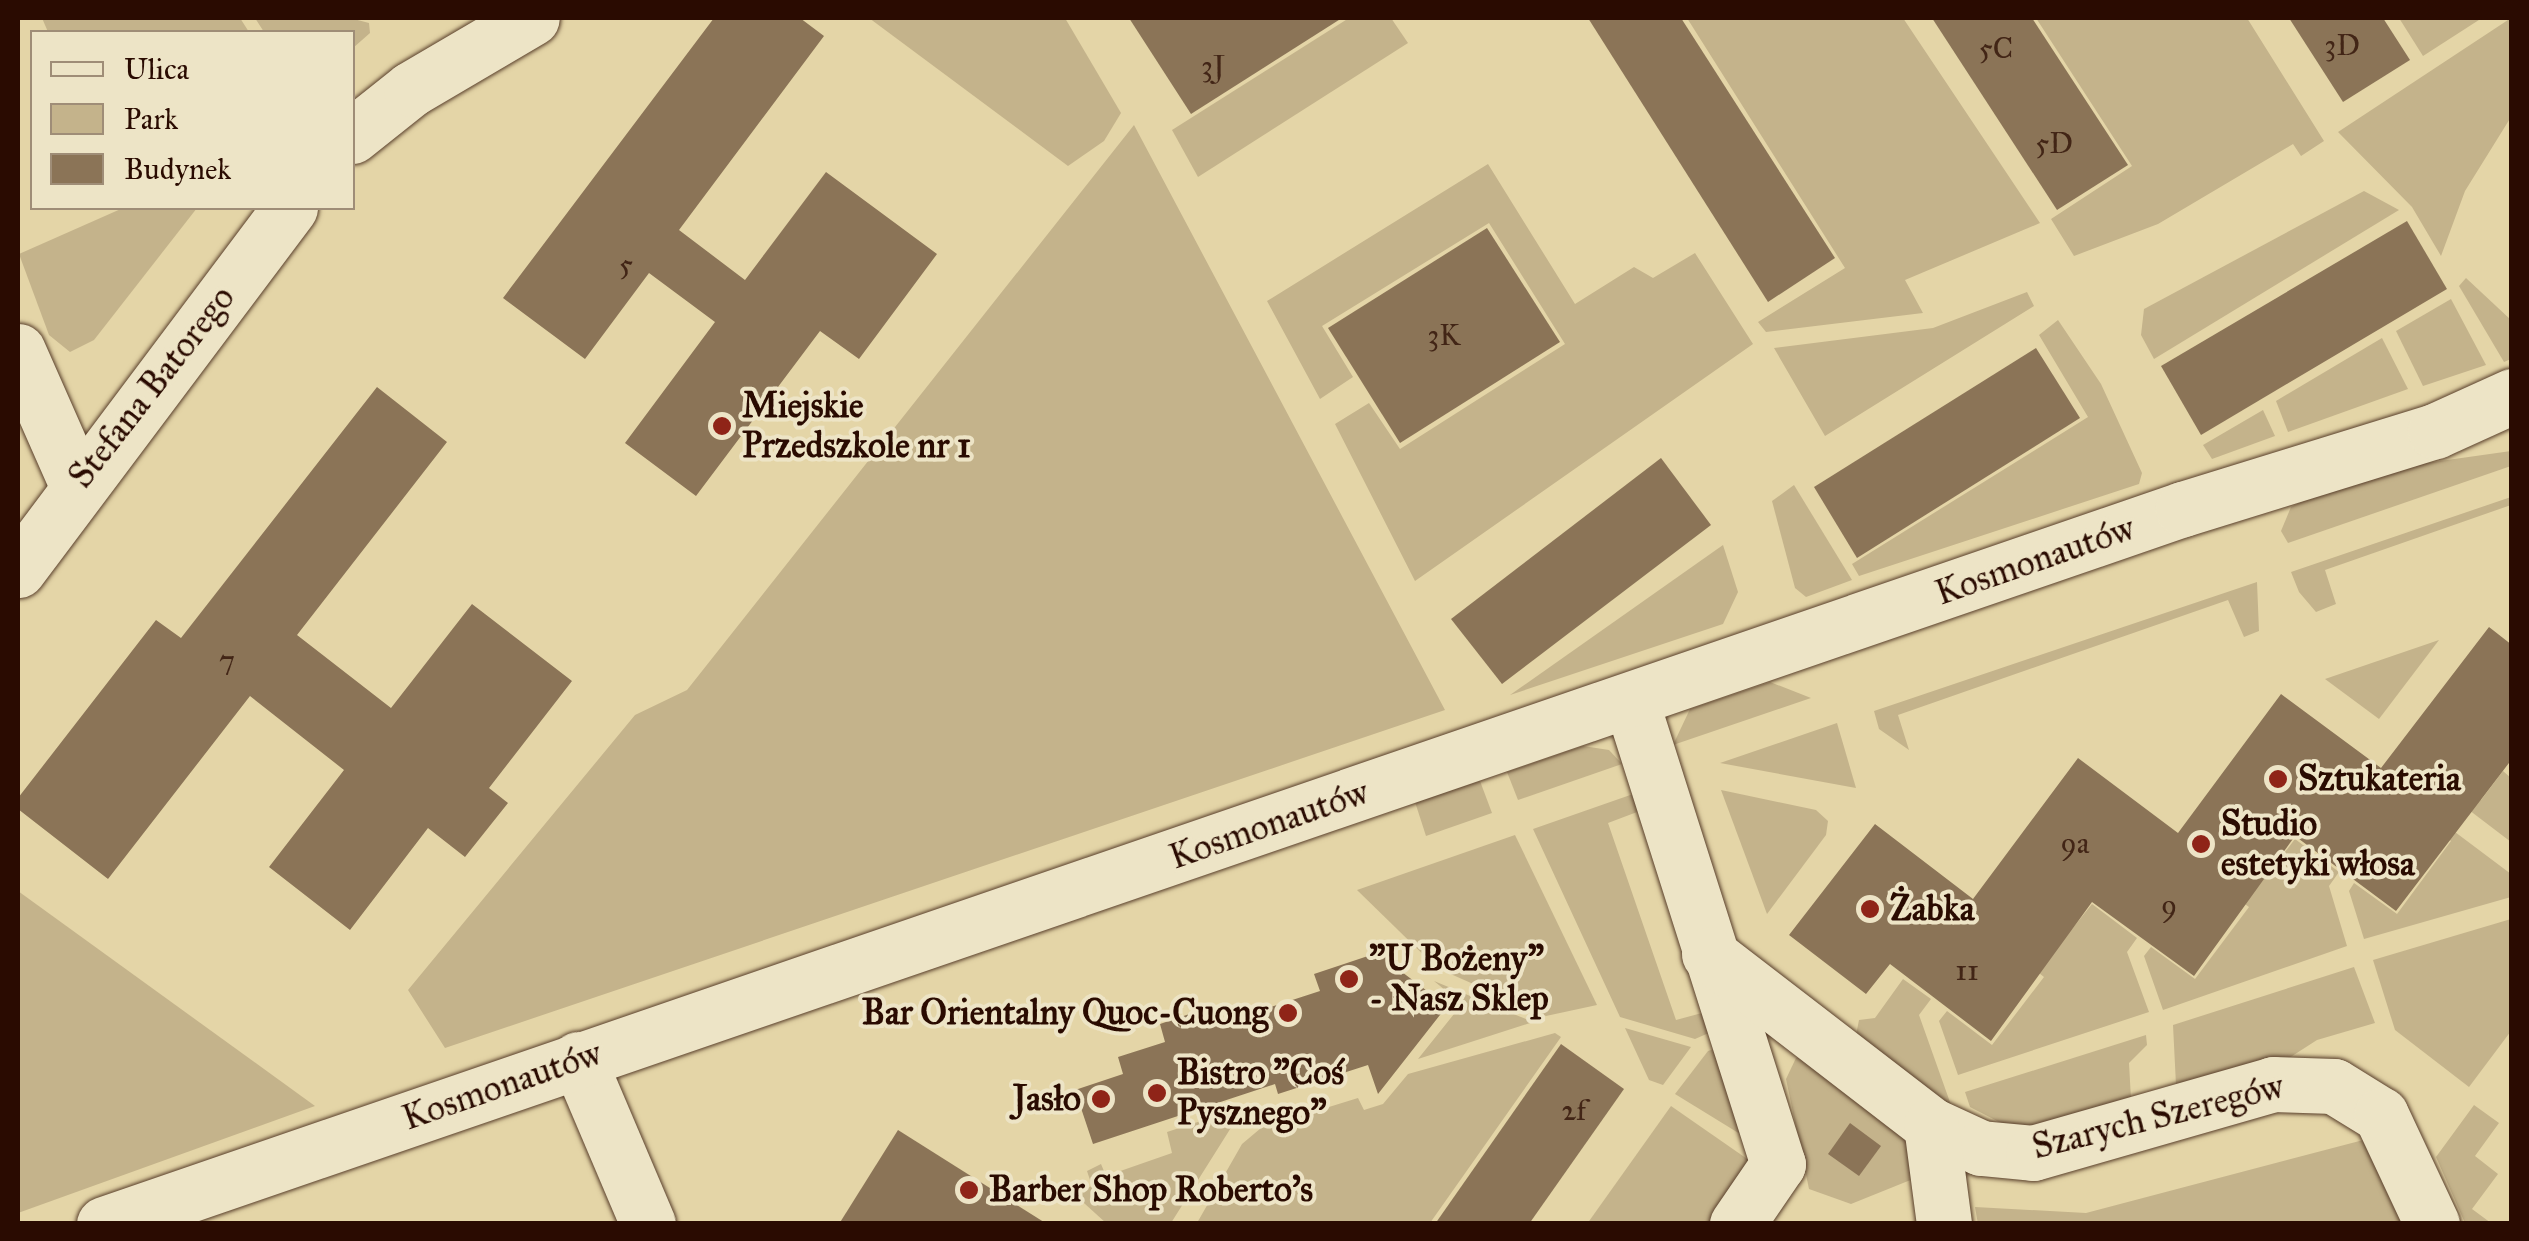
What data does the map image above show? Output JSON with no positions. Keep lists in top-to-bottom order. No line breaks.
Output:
{"streets":{"street":["Stefana Batorego","Kosmonautów","Szarych Szeregów"]},"places":["Miejskie Przedszkole nr 1","Sztukateria","Studio estetyki włosa","Żabka","\"U Bożeny\" - Nasz Sklep","Bar Orientalny Quoc-Cuong","Bistro \"Coś Pysznego\"","Jasło","Barber Shop Roberto's"],"house_numbers":["3D","5C","3J","5D","5","3K","7","9a","9","11","2f"],"legend":["Ulica","Park","Budynek"]}
